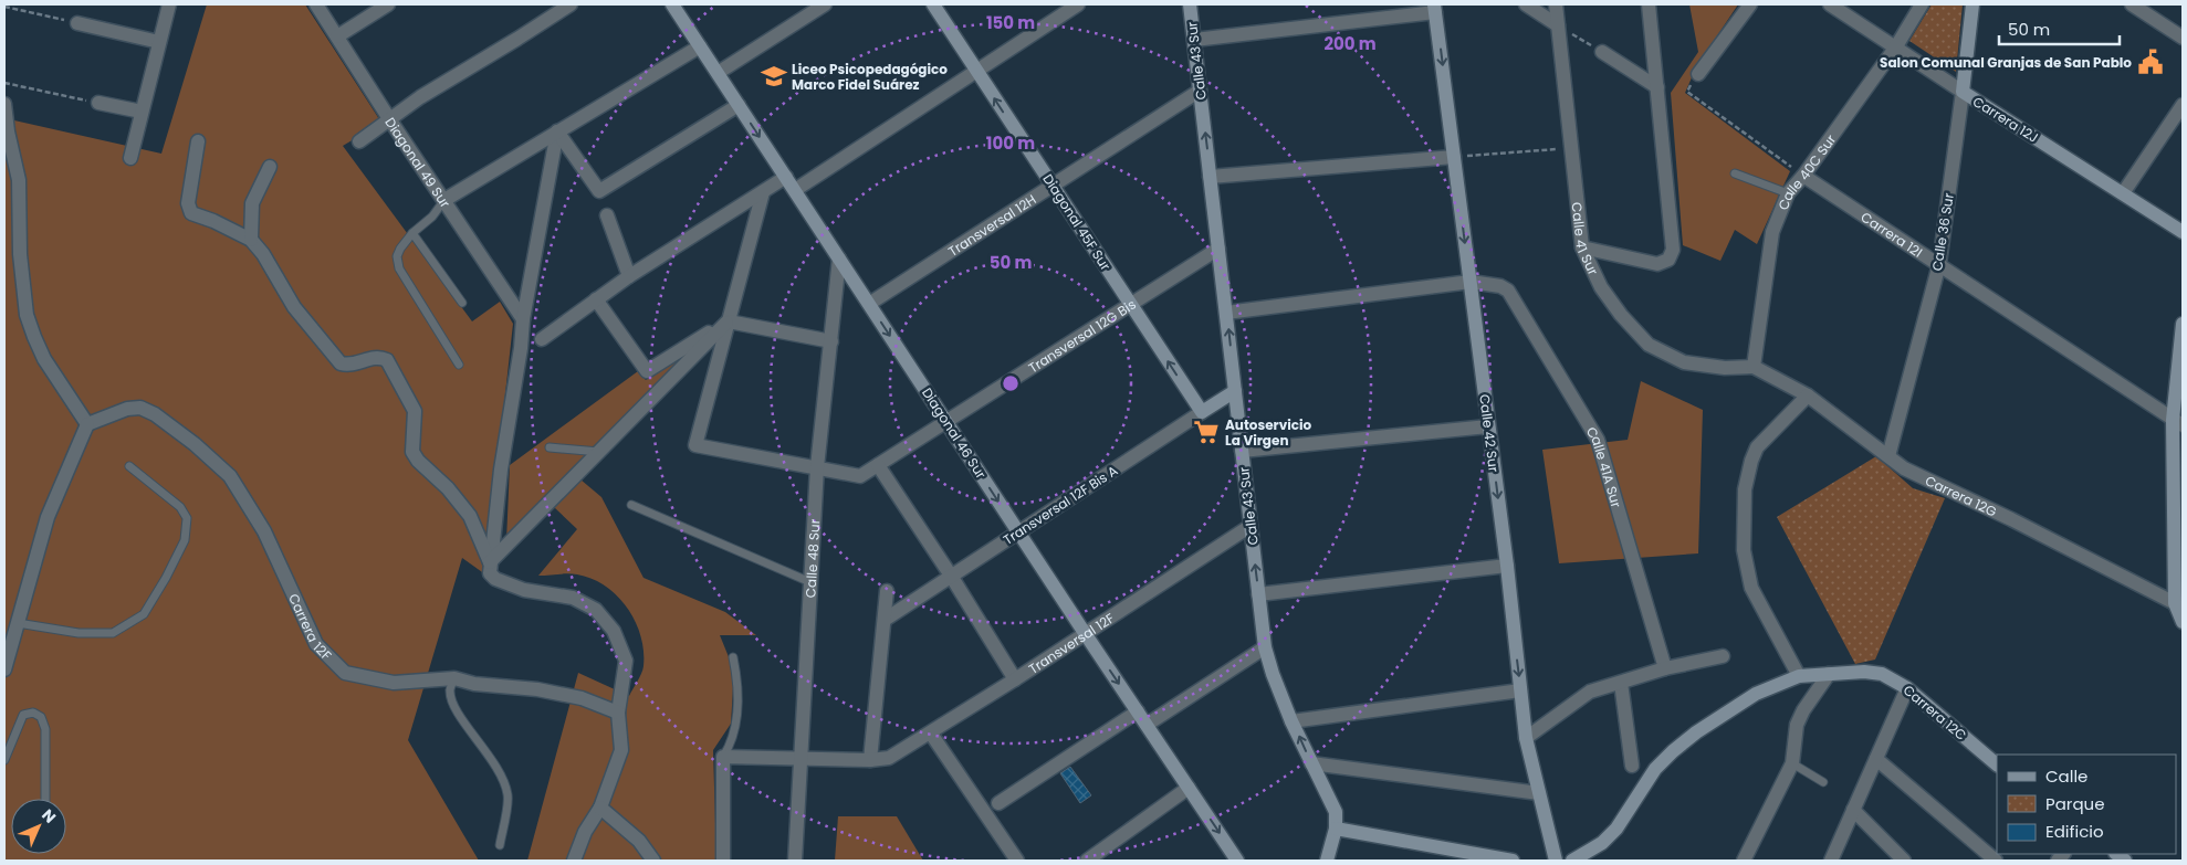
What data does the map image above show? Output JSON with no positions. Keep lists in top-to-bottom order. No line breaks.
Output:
{"streets":{"street":["Calle 43 Sur","Carrera 12J","Diagonal 49 Sur","Calle 40C Sur","Diagonal 45F Sur","Transversal 12H","Calle 36 Sur","Carrera 12I","Calle 41 Sur","Transversal 12G Bis","Diagonal 46 Sur","Calle 42 Sur","Calle 41A Sur","Carrera 12G","Transversal 12F Bis A","Calle 48 Sur","Carrera 12F","Transversal 12F","Carrera 12C"]},"crossings":[["Calle 43 Sur","Transversal 12H"],["Calle 43 Sur","Transversal 12G Bis"],["Calle 43 Sur","Transversal 12F Bis A"],["Calle 43 Sur","Transversal 12F"],["Carrera 12J","Calle 40C Sur"],["Carrera 12J","Calle 36 Sur"],["Calle 40C Sur","Carrera 12I"],["Calle 40C Sur","Calle 41 Sur"],["Calle 40C Sur","Carrera 12G"],["Diagonal 45F Sur","Transversal 12H"],["Diagonal 45F Sur","Transversal 12G Bis"],["Diagonal 45F Sur","Transversal 12F Bis A"],["Transversal 12H","Diagonal 46 Sur"],["Calle 36 Sur","Carrera 12I"],["Calle 36 Sur","Carrera 12G"],["Calle 41 Sur","Carrera 12G"],["Transversal 12G Bis","Diagonal 46 Sur"],["Transversal 12G Bis","Calle 48 Sur"],["Diagonal 46 Sur","Transversal 12F Bis A"],["Diagonal 46 Sur","Calle 48 Sur"],["Diagonal 46 Sur","Transversal 12F"],["Calle 42 Sur","Calle 41A Sur"]],"one_way":["Diagonal 45F Sur","Diagonal 46 Sur","Calle 42 Sur"],"places":{"public building":["Salon Comunal Granjas de San Pablo"],"school or university":["Liceo Psicopedagógico Marco Fidel Suárez"],"supermarket":["Autoservicio La Virgen"]},"legend":["Calle","Parque","Edificio"],"scale_bar":"50 m","north":"top right","rings":["150 m","200 m","100 m","50 m"]}
